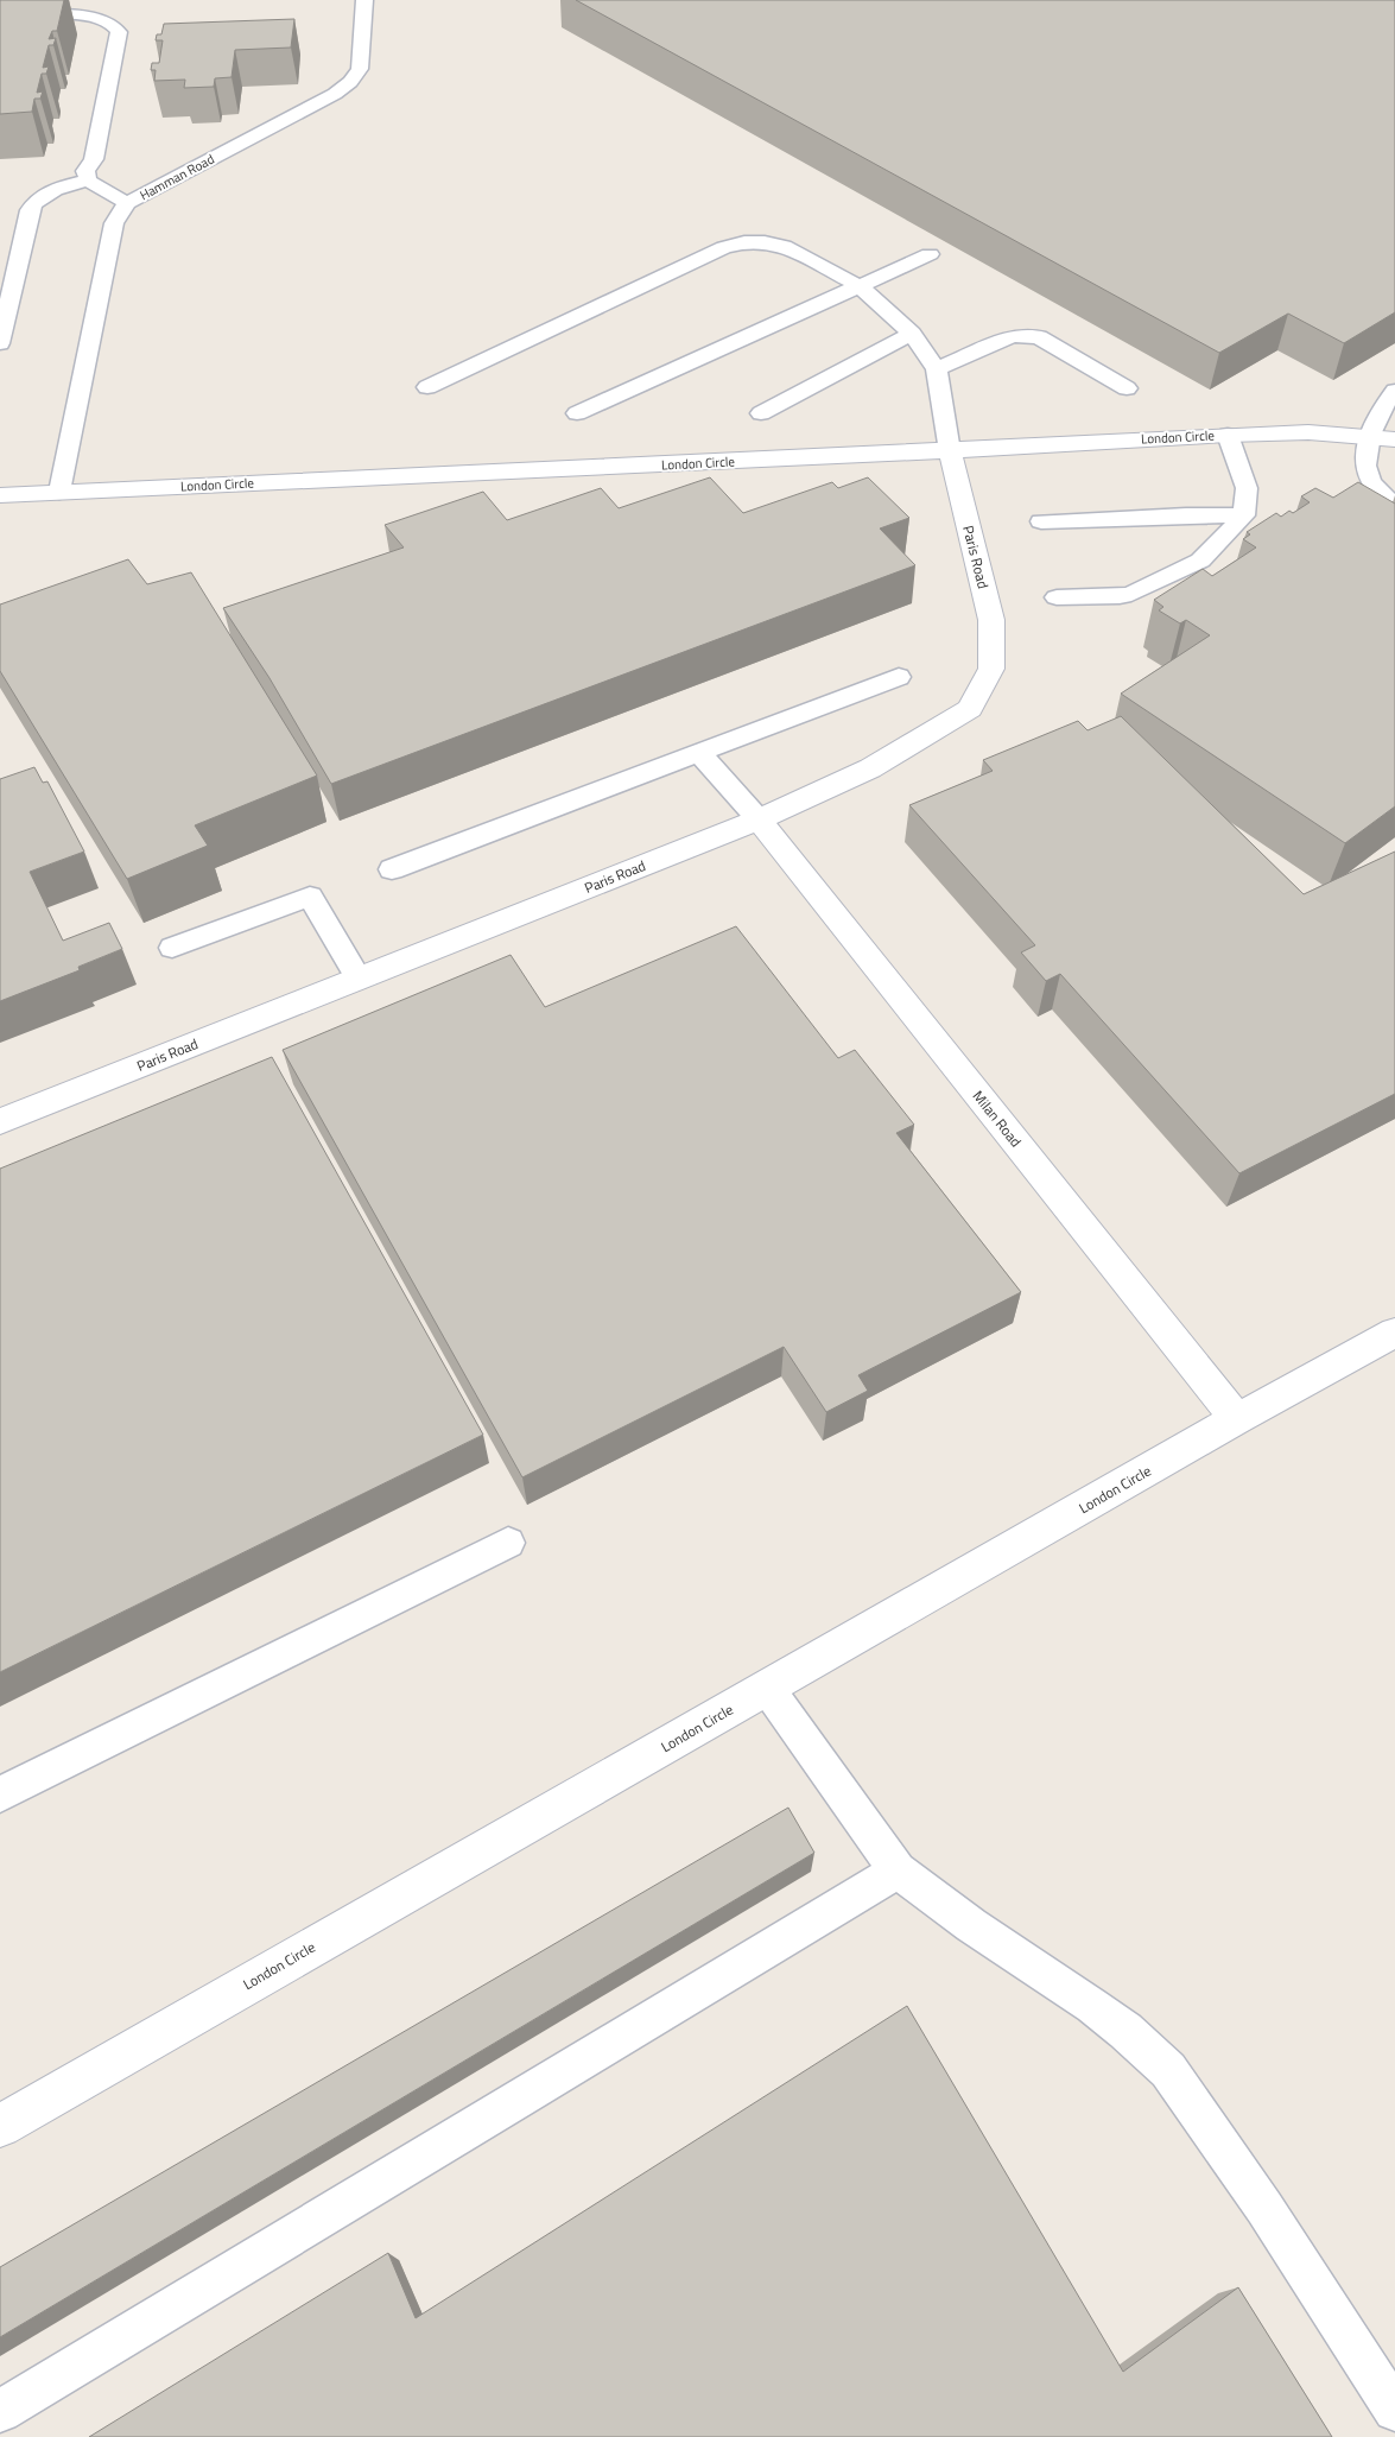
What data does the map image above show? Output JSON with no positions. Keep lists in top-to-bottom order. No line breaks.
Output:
{"streets":{"street":["London Circle","Paris Road","Milan Road"],"lane":["Hamman Road"]},"crossings":[["Hamman Road","London Circle"],["London Circle","Paris Road"],["London Circle","Milan Road"],["Paris Road","Milan Road"]]}
